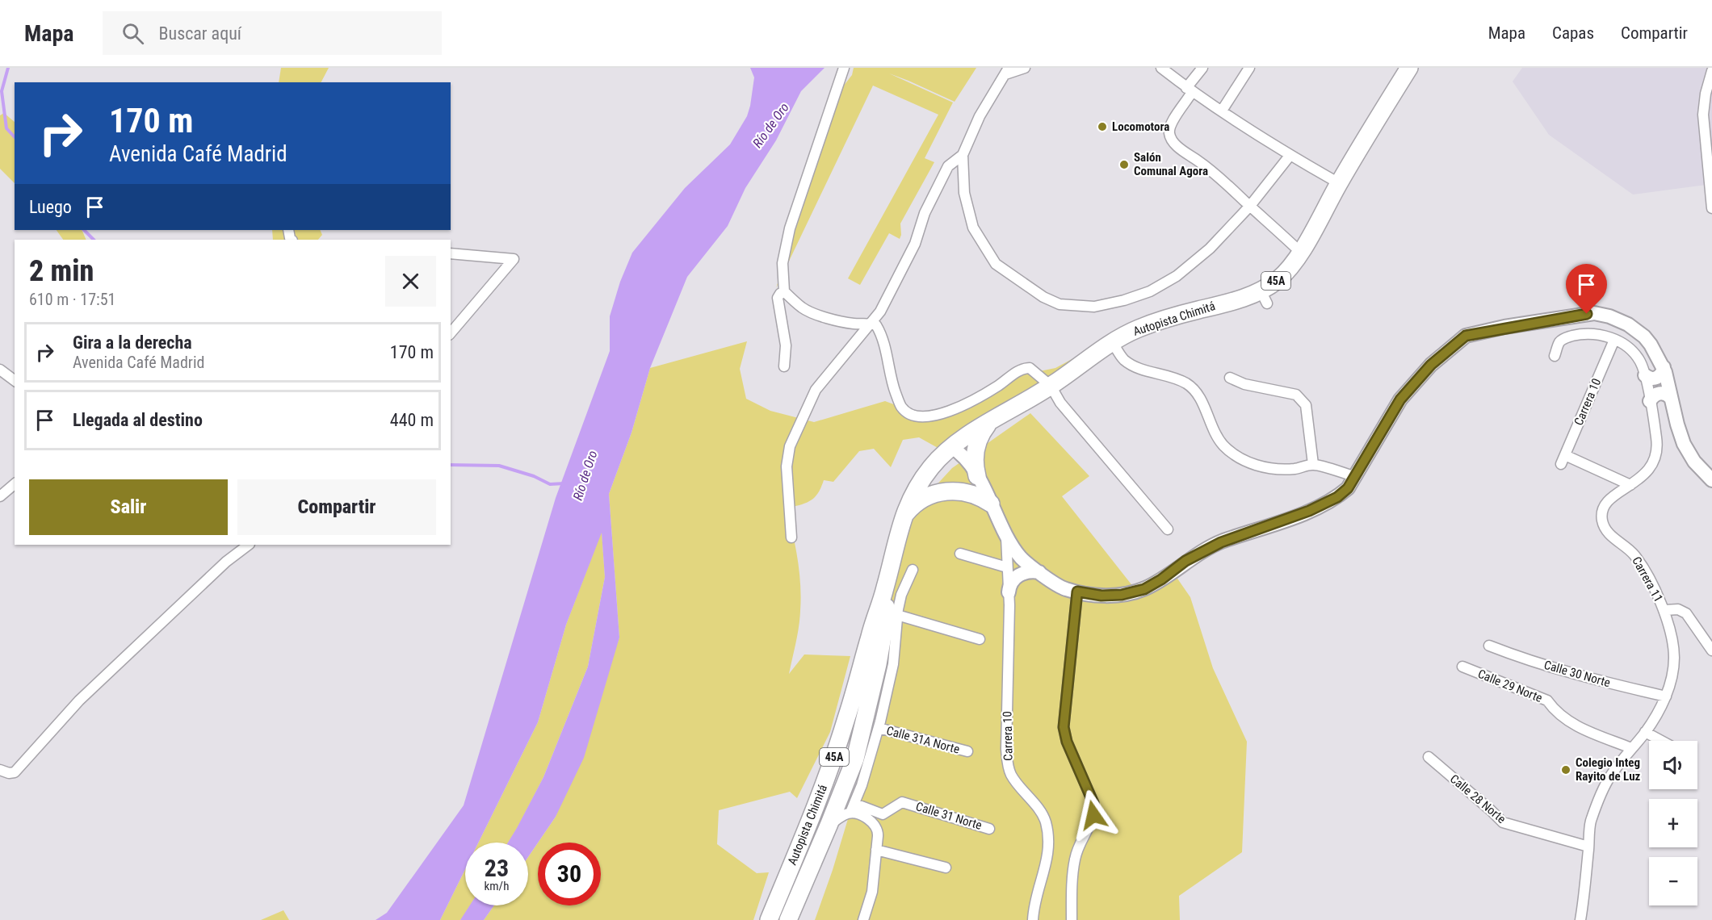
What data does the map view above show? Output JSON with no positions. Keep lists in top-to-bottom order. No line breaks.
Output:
{"streets":{"highway":["45A","Autopista Chimitá"],"street":["Carrera 10","Carrera 11","Calle 30 Norte","Calle 29 Norte","Calle 31A Norte","Calle 28 Norte","Calle 31 Norte"]},"crossings":[["Carrera 10","Carrera 11"],["Carrera 11","Calle 30 Norte"],["Carrera 11","Calle 29 Norte"],["Carrera 11","Calle 28 Norte"]],"water":["Río de Oro"],"places":["Locomotora","Salón Comunal Agora","Colegio Integ Rayito de Luz"],"page":{"header":"Mapa","search":"Buscar aquí","nav":["Mapa","Capas","Compartir"],"turn":["170 m","Avenida Café Madrid"],"then":"Luego","heading":["2 min","610 m · 17:51"],"list":[{"name":"Gira a la derecha","note":"Avenida Café Madrid","value":"170 m"},{"name":"Llegada al destino","value":"440 m"}],"buttons":["Salir","Compartir"],"map_buttons":["+","−"],"speed":"23 km/h","limit":"30"}}
